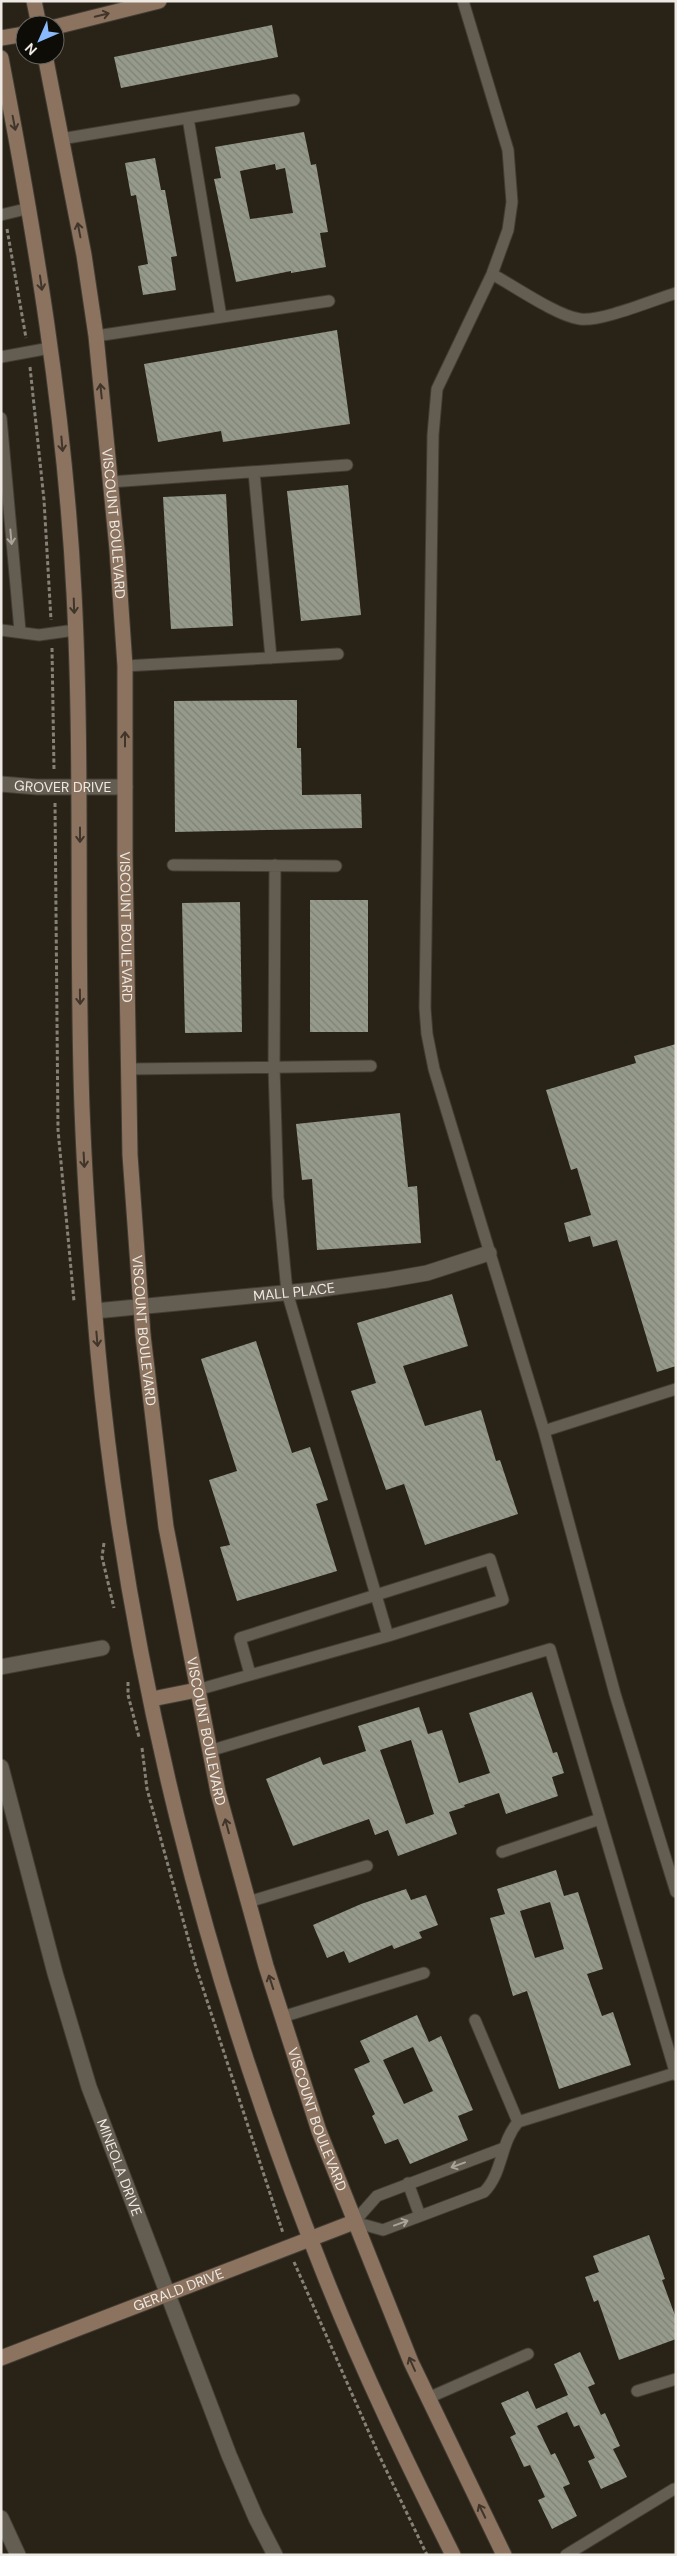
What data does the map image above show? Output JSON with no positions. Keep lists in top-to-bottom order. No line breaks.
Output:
{"streets":{"main road":["VISCOUNT BOULEVARD","GERALD DRIVE"],"street":["GROVER DRIVE","MALL PLACE","MINEOLA DRIVE"]},"crossings":[["VISCOUNT BOULEVARD","GROVER DRIVE"],["VISCOUNT BOULEVARD","MALL PLACE"],["VISCOUNT BOULEVARD","GERALD DRIVE"],["MINEOLA DRIVE","GERALD DRIVE"]],"north":"bottom left"}
